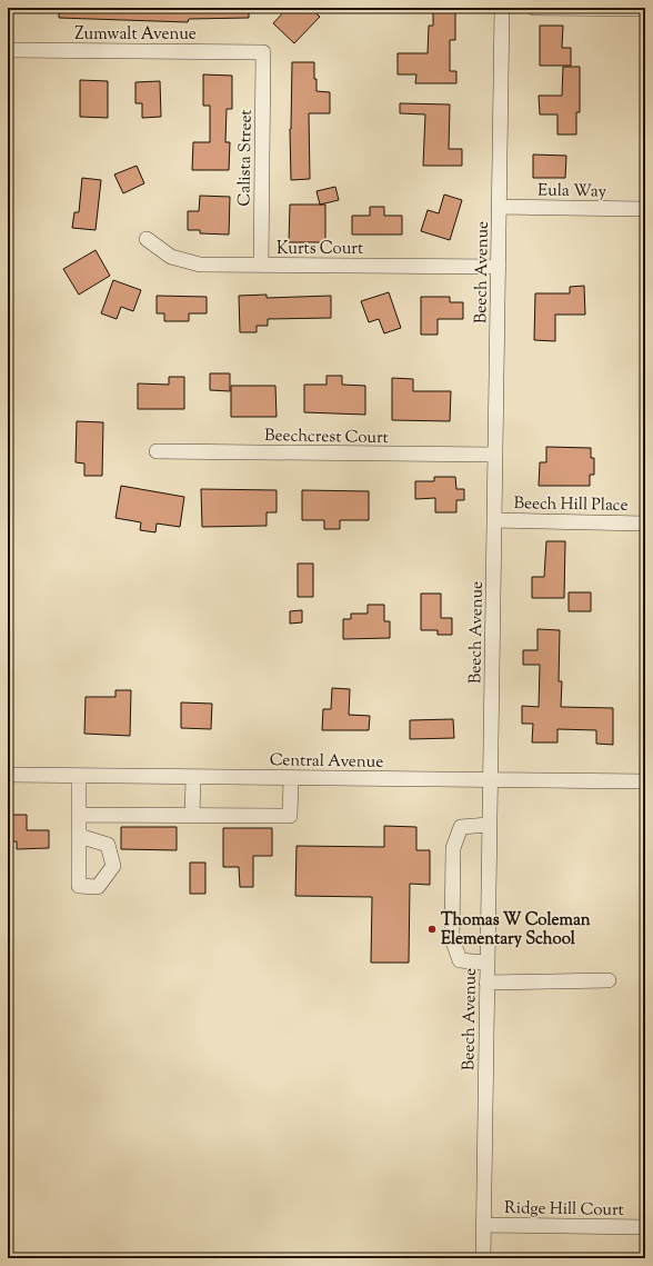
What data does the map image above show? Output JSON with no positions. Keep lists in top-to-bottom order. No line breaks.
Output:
{"streets":{"street":["Zumwalt Avenue","Calista Street","Eula Way","Kurts Court","Beech Avenue","Beechcrest Court","Beech Hill Place","Central Avenue","Ridge Hill Court"]},"crossings":[["Zumwalt Avenue","Calista Street"],["Calista Street","Kurts Court"],["Eula Way","Beech Avenue"],["Kurts Court","Beech Avenue"],["Beech Avenue","Beechcrest Court"],["Beech Avenue","Beech Hill Place"],["Beech Avenue","Central Avenue"],["Beech Avenue","Ridge Hill Court"]],"places":["Thomas W Coleman Elementary School"]}
